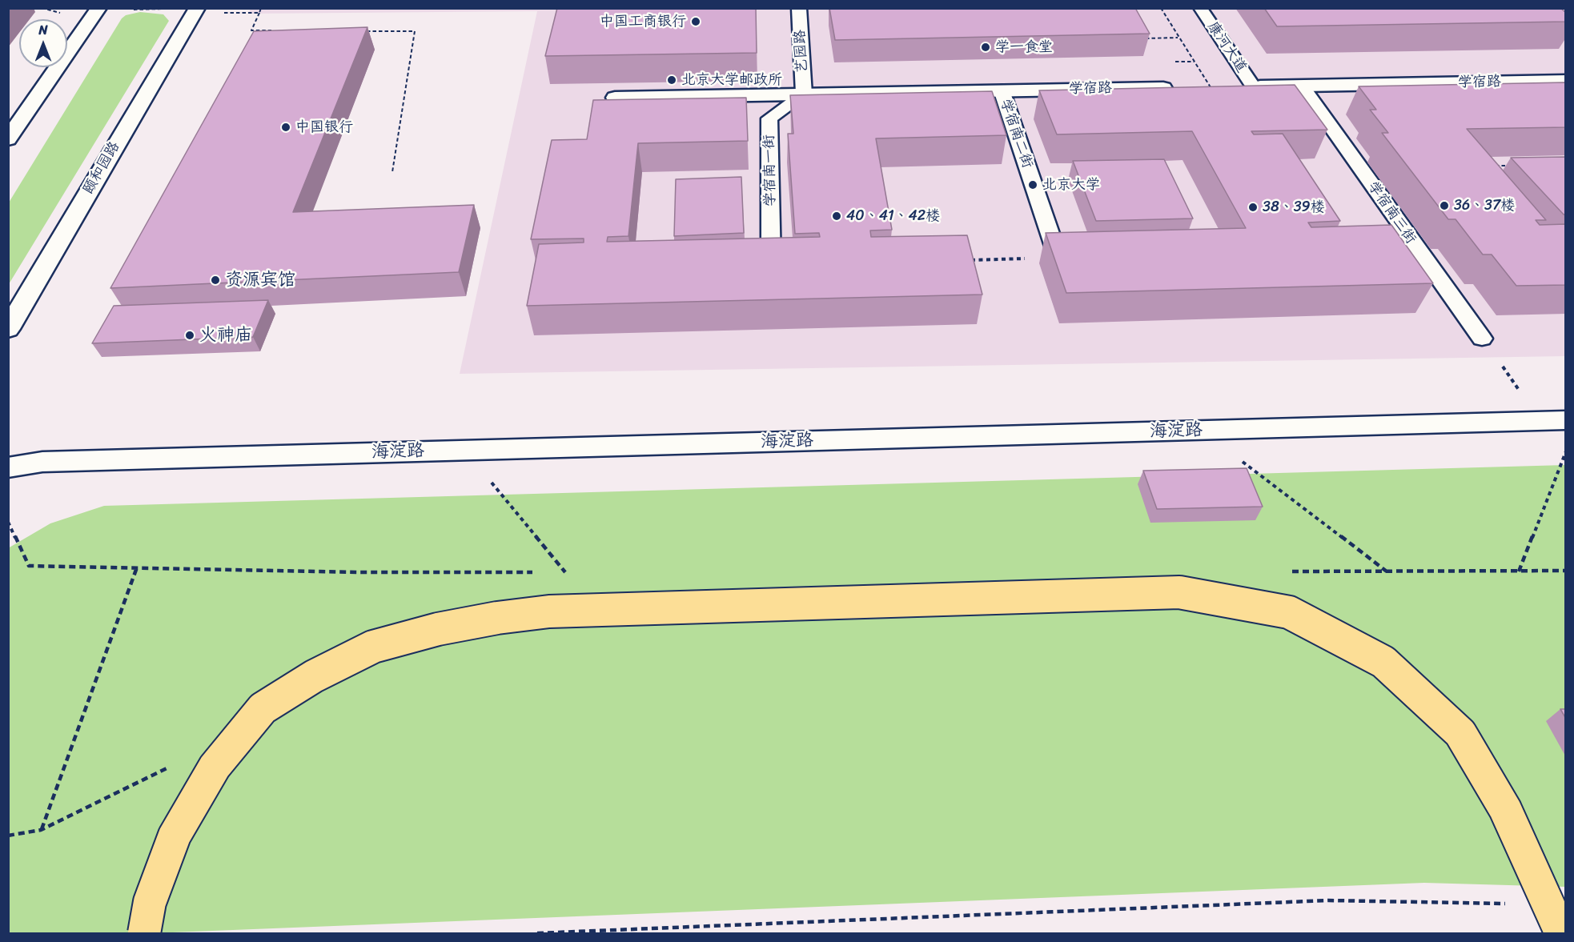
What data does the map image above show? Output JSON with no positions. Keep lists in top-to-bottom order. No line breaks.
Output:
{"streets":{"street":["学宿路","颐和园路","海淀路"],"lane":["康河大道","艺园路","学宿南二街","学宿南一街","学宿南三街"]},"crossings":[["康河大道","学宿路"],["艺园路","学宿路"],["艺园路","学宿南一街"],["学宿路","学宿南二街"],["学宿路","学宿南一街"],["学宿路","学宿南三街"]],"places":["中国工商银行","学一食堂","北京大学邮政所","中国银行","北京大学","36、37楼","38、39楼","40、41、42楼","资源宾馆","火神庙"],"north":"top"}
